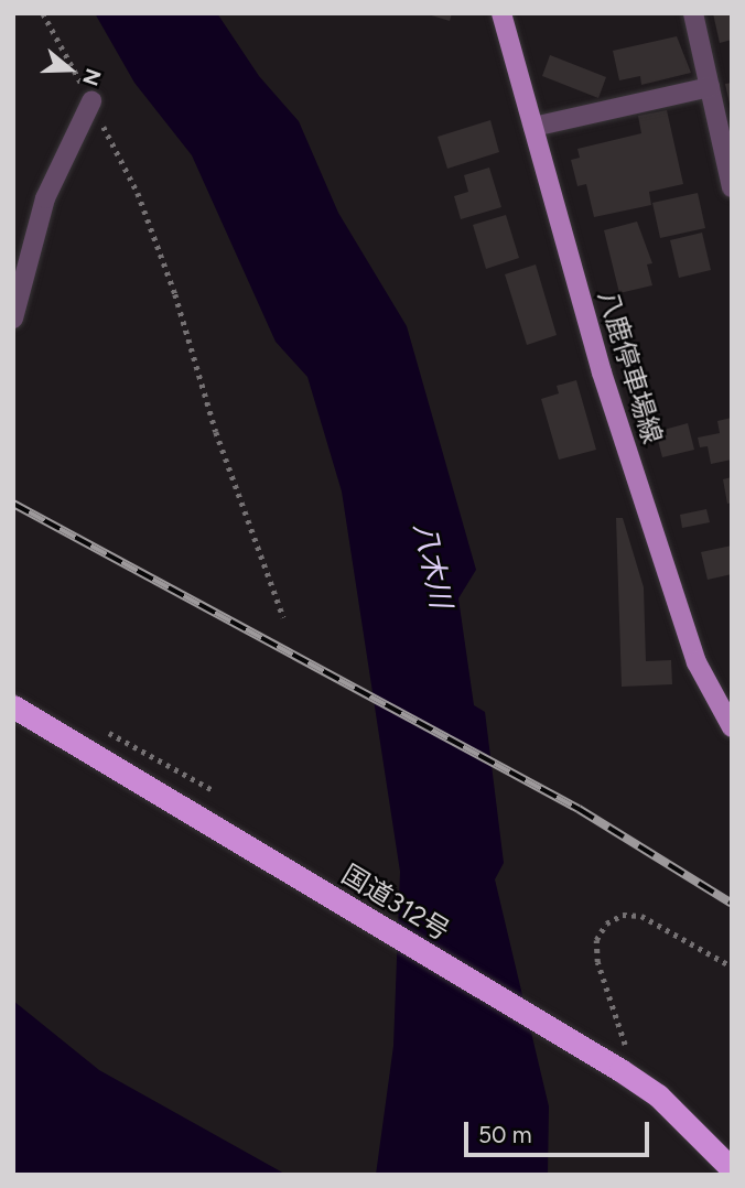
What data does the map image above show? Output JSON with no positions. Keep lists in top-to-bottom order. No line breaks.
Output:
{"streets":{"highway":["国道312号"],"main road":["八鹿停車場線"]},"water":["八木川"],"scale_bar":"50 m","north":"right"}
